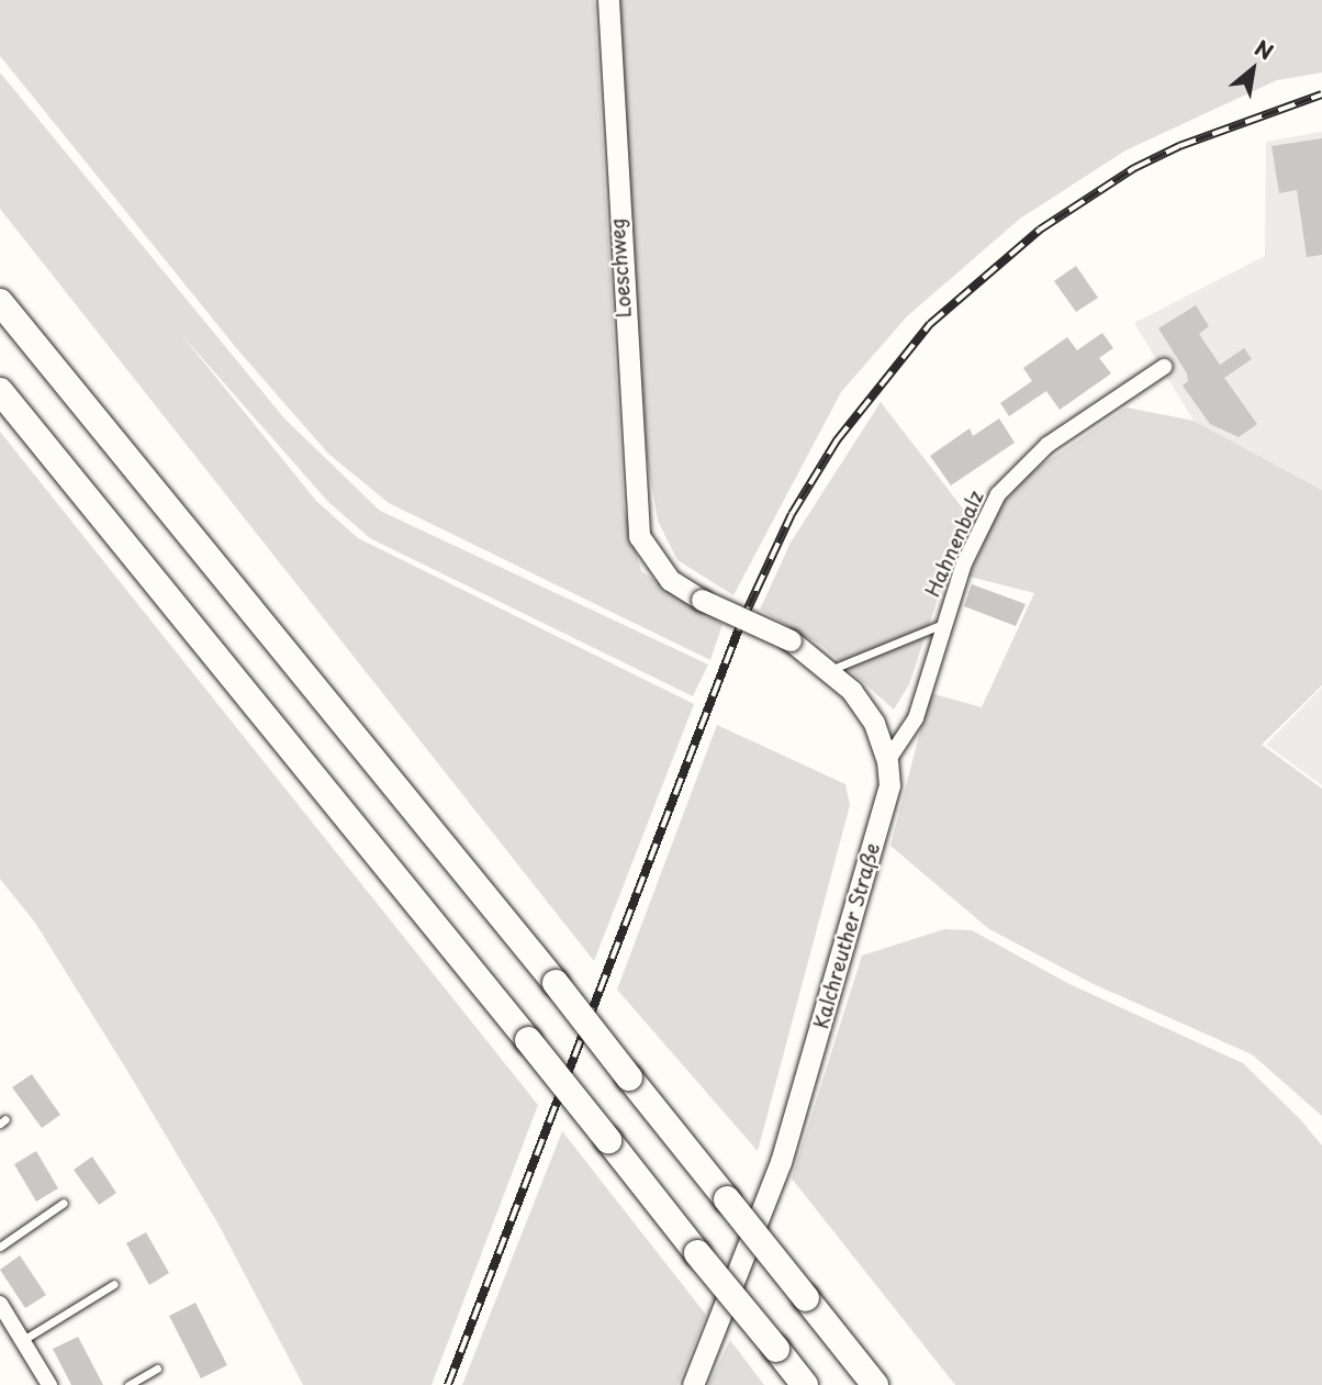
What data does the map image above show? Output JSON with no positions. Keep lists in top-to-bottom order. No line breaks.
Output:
{"streets":{"street":["Loeschweg","Hahnenbalz","Kalchreuther Straße"]},"crossings":[["Loeschweg","Kalchreuther Straße"],["Hahnenbalz","Kalchreuther Straße"]],"north":"top right"}
